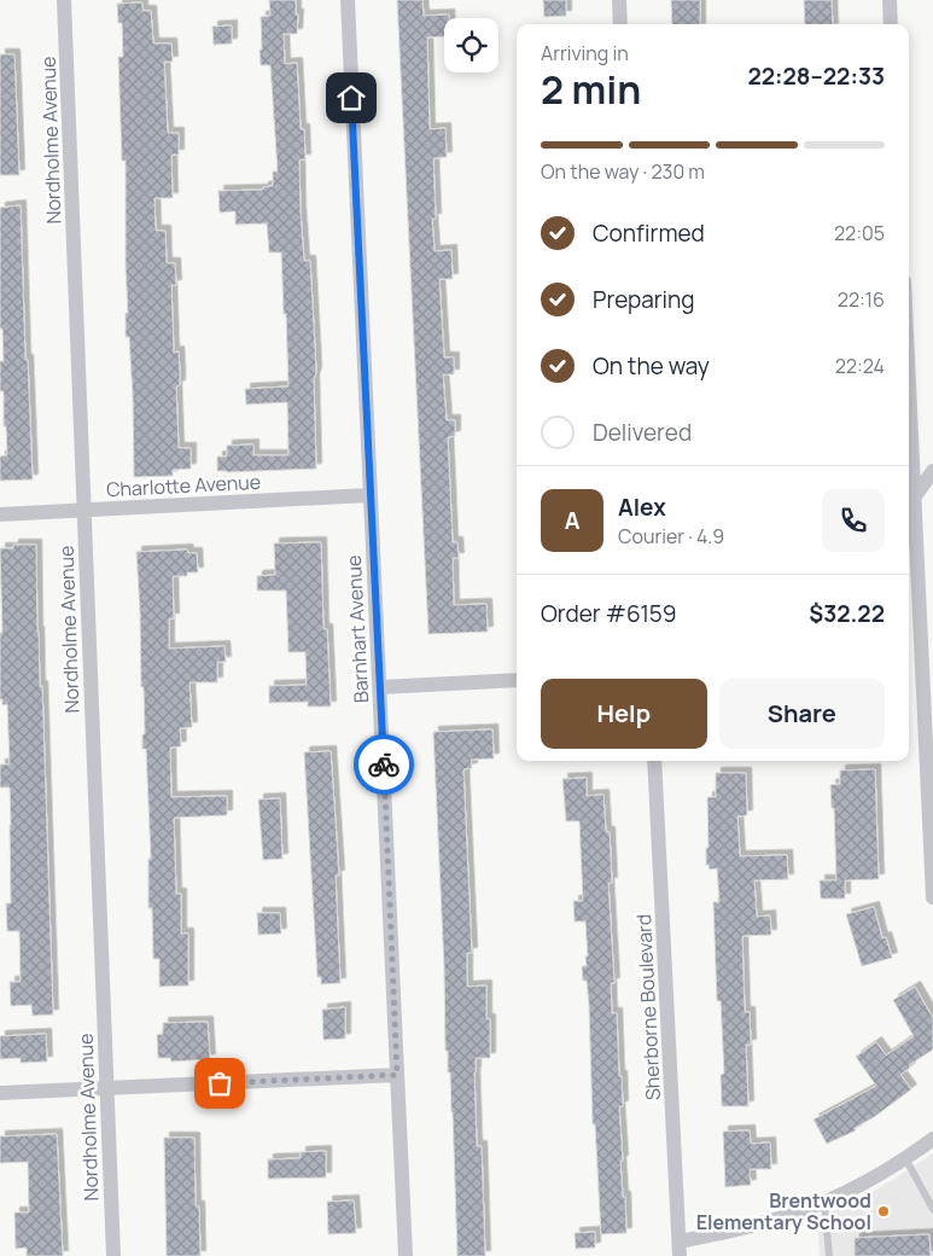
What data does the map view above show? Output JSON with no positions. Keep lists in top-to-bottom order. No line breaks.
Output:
{"streets":{"street":["Nordholme Avenue","Charlotte Avenue","Barnhart Avenue","Sherborne Boulevard"]},"crossings":[["Nordholme Avenue","Charlotte Avenue"],["Charlotte Avenue","Barnhart Avenue"]],"places":["Brentwood Elementary School"],"page":{"heading":["2 min","Arriving in","22:28–22:33"],"panel":["Alex","Courier · 4.9","Order #6159","$32.22"],"bar":"On the way · 230 m","list":[["Confirmed","22:05"],["Preparing","22:16"],["On the way","22:24"],"Delivered"],"round":"A","buttons":["Help","Share"]}}
